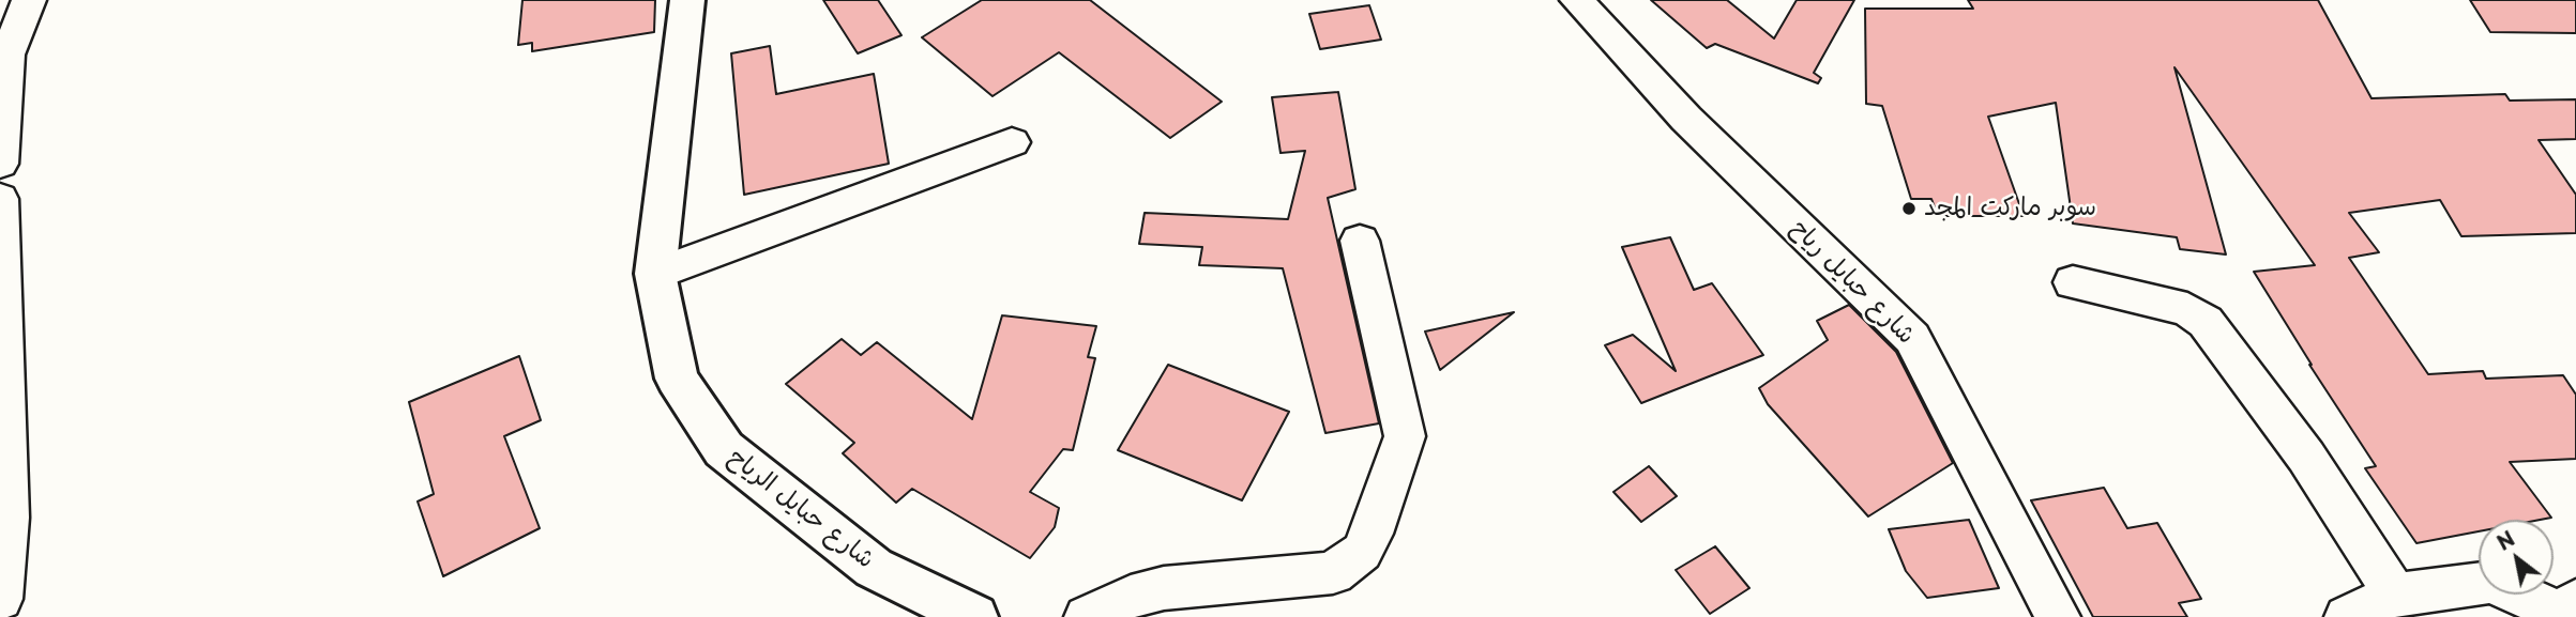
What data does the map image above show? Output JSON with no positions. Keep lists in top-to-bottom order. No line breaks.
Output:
{"streets":{"street":["شارع حبايل رياح","شارع حبايل الرياح"]},"places":["سوبر ماركت المجد"],"north":"top left"}
